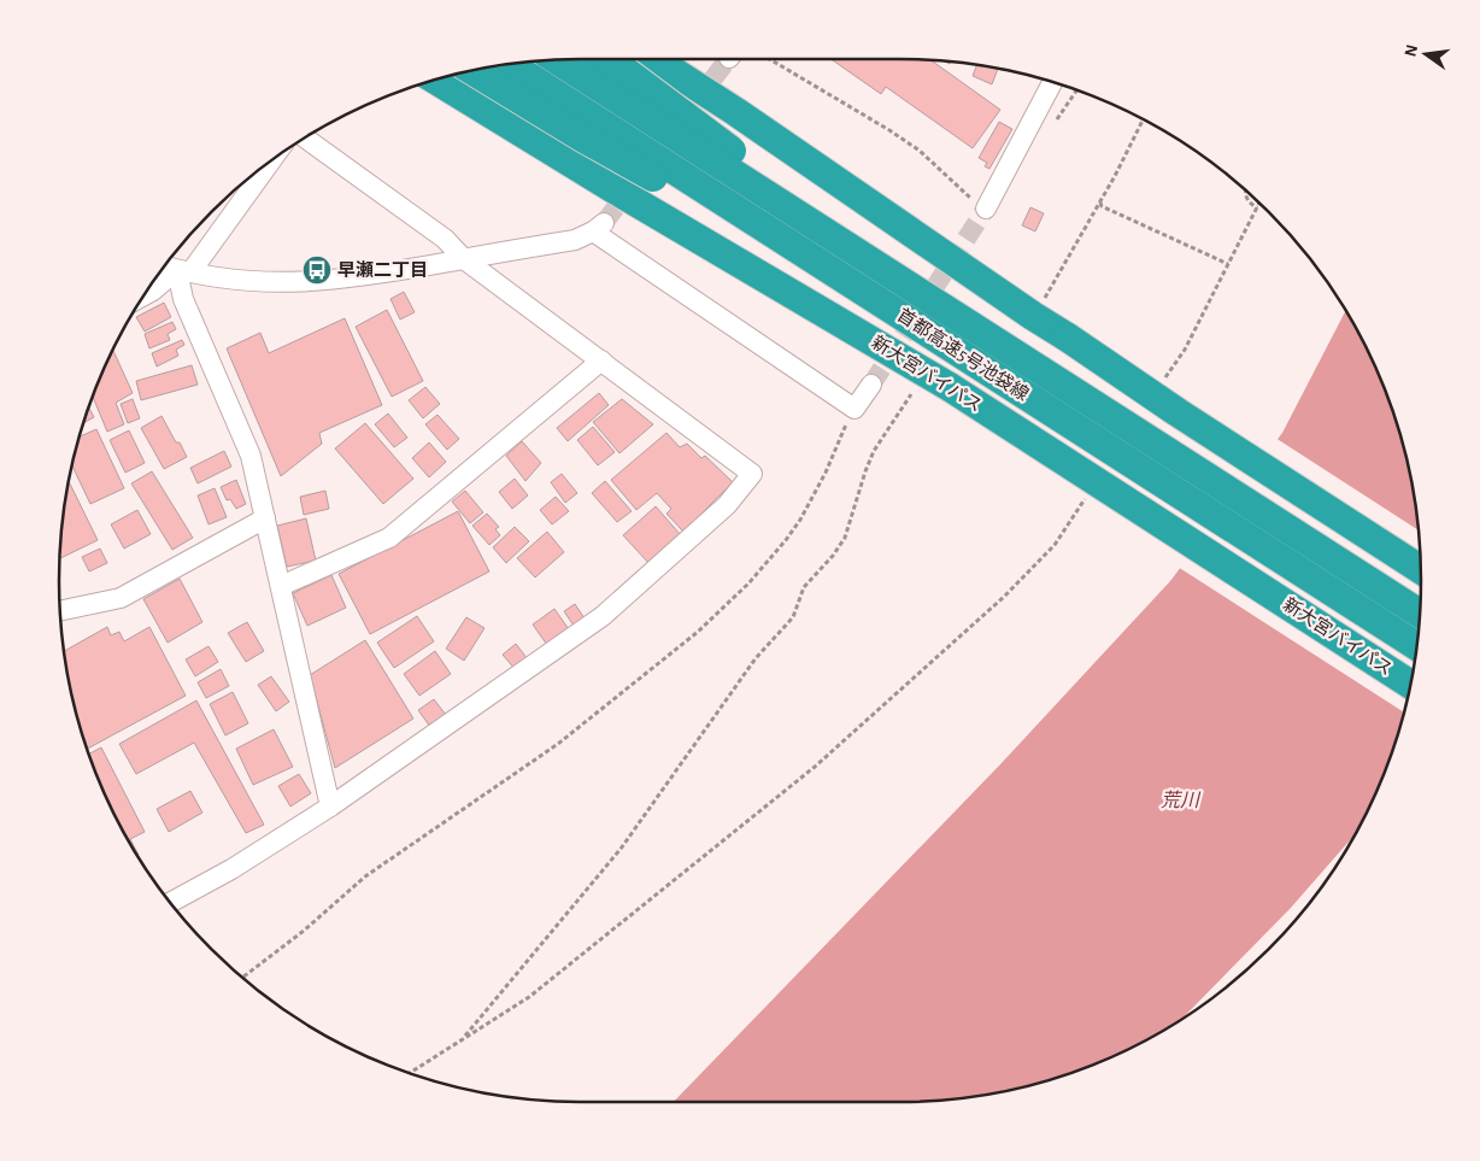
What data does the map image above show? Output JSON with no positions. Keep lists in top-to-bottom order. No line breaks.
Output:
{"streets":{"highway":["首都高速5号池袋線","新大宮バイパス"]},"water":["荒川"],"places":{"bus stop":["早瀬二丁目"]},"north":"left"}
